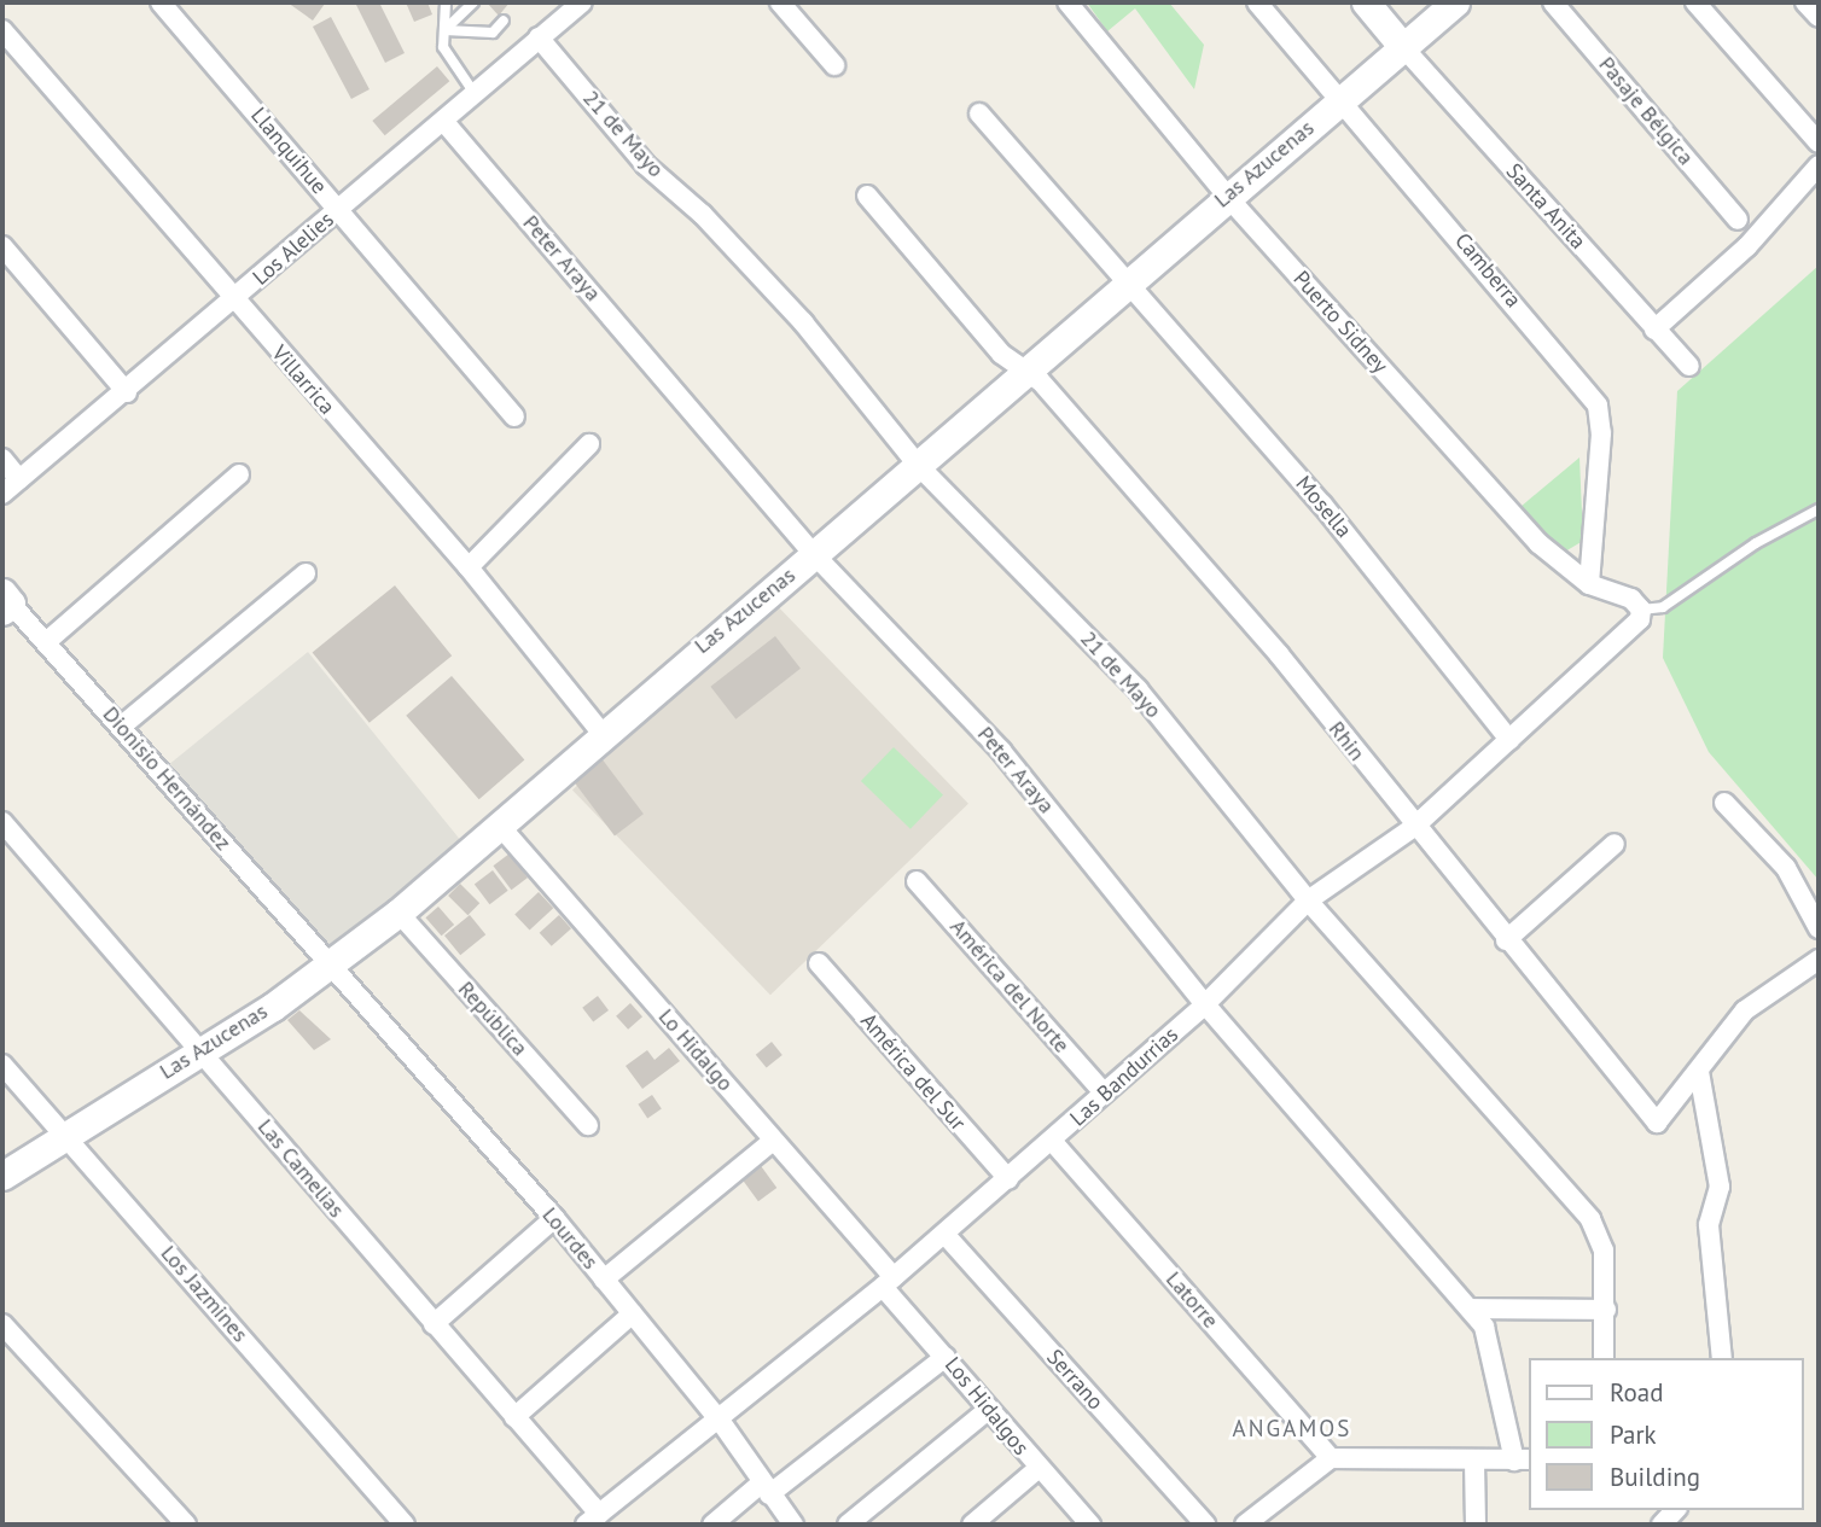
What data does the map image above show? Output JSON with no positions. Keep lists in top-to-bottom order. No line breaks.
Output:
{"streets":{"street":["Pasaje Bélgica","21 de Mayo","Llanquihue","Las Azucenas","Santa Anita","Los Alelies","Peter Araya","Camberra","Puerto Sidney","Villarrica","Mosella","Rhin","Dionisio Hernández","América del Norte","República","Lo Hidalgo","América del Sur","Las Bandurrias","Las Camelias","Lourdes","Los Jazmines","Latorre","Serrano","Los Hidalgos"]},"crossings":[["21 de Mayo","Las Azucenas"],["21 de Mayo","Los Alelies"],["21 de Mayo","Las Bandurrias"],["Llanquihue","Los Alelies"],["Las Azucenas","Santa Anita"],["Las Azucenas","Peter Araya"],["Las Azucenas","Camberra"],["Las Azucenas","Puerto Sidney"],["Las Azucenas","Villarrica"],["Las Azucenas","Mosella"],["Las Azucenas","Rhin"],["Las Azucenas","Dionisio Hernández"],["Las Azucenas","República"],["Las Azucenas","Lo Hidalgo"],["Las Azucenas","Las Camelias"],["Las Azucenas","Lourdes"],["Las Azucenas","Los Jazmines"],["Los Alelies","Peter Araya"],["Los Alelies","Villarrica"],["Peter Araya","Las Bandurrias"],["Camberra","Puerto Sidney"],["Puerto Sidney","Las Bandurrias"],["Mosella","Las Bandurrias"],["Rhin","Las Bandurrias"],["Dionisio Hernández","Lourdes"],["América del Norte","Las Bandurrias"],["Lo Hidalgo","Las Bandurrias"],["Lo Hidalgo","Los Hidalgos"],["América del Sur","Las Bandurrias"],["Las Bandurrias","Las Camelias"],["Las Bandurrias","Lourdes"],["Las Bandurrias","Latorre"],["Las Bandurrias","Serrano"],["Las Bandurrias","Los Hidalgos"]],"districts":["ANGAMOS"],"legend":["Road","Park","Building"]}
